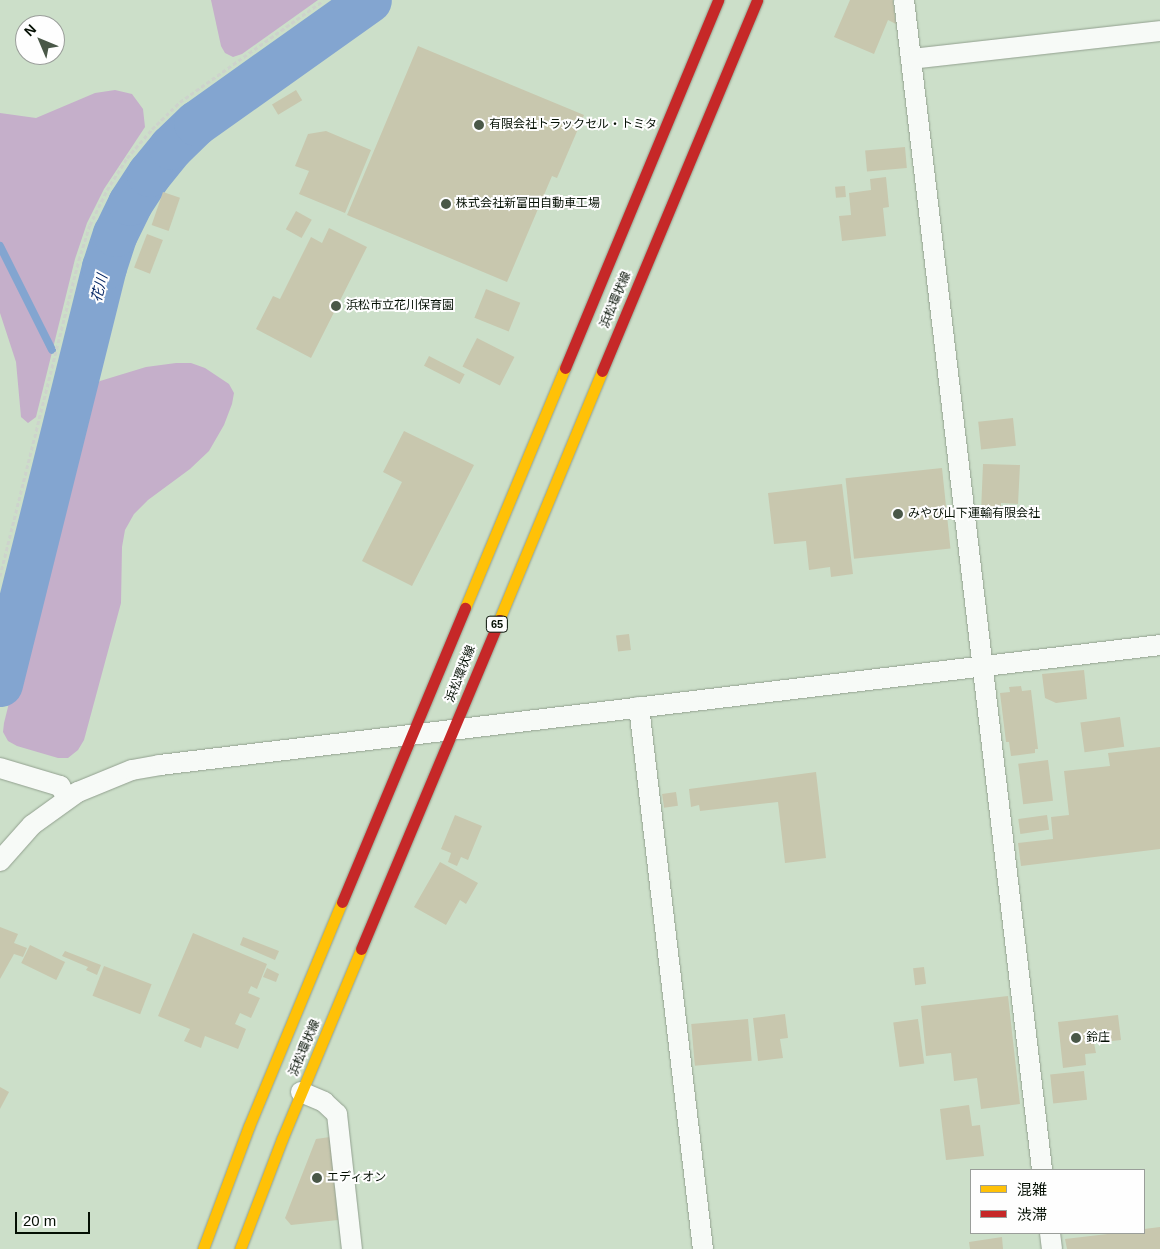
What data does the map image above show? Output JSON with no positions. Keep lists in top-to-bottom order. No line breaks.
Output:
{"streets":{"main road":["浜松環状線","65"]},"water":["花川"],"places":["有限会社トラックセル・トミタ","株式会社新富田自動車工場","浜松市立花川保育園","みやび山下運輸有限会社","鈴庄","エディオン"],"legend":["混雑","渋滞"],"scale_bar":"20 m","north":"top left"}
